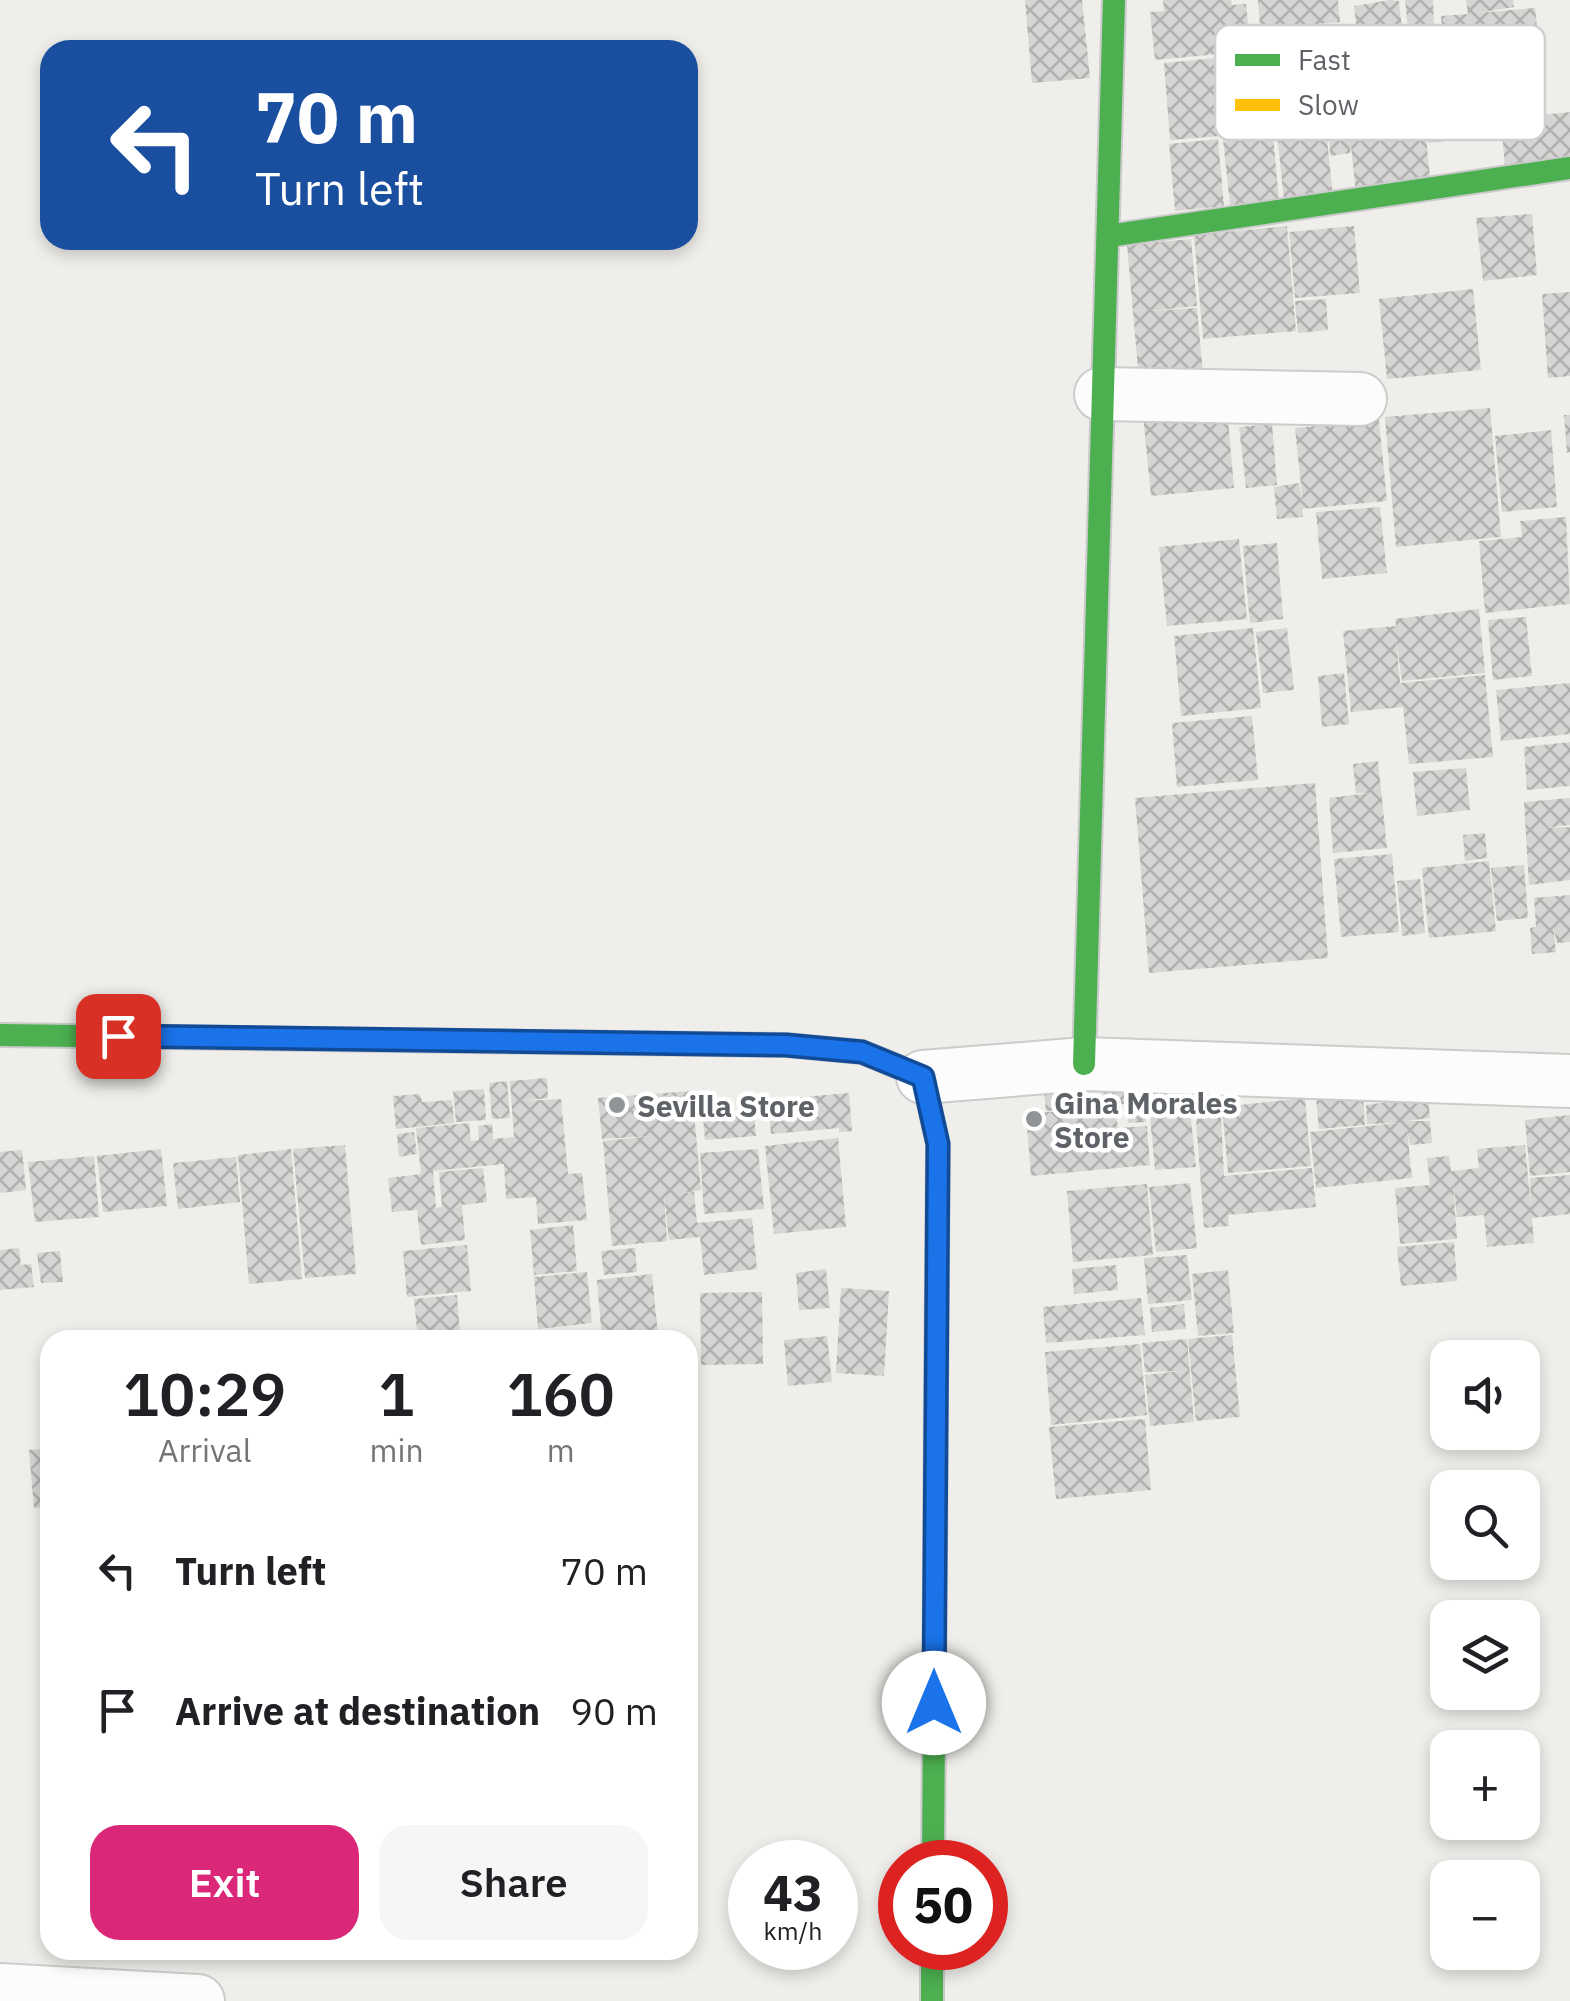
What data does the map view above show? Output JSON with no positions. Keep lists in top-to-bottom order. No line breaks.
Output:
{"places":["Sevilla Store","Gina Morales Store"],"legend":["Fast","Slow"],"page":{"turn":["70 m","Turn left"],"eta":["10:29","Arrival","1","min","160","m"],"map_buttons":["+","−"],"list":[{"name":"Turn left","value":"70 m"},{"name":"Arrive at destination","value":"90 m"}],"buttons":["Exit","Share"],"speed":"43 km/h","limit":"50"}}
